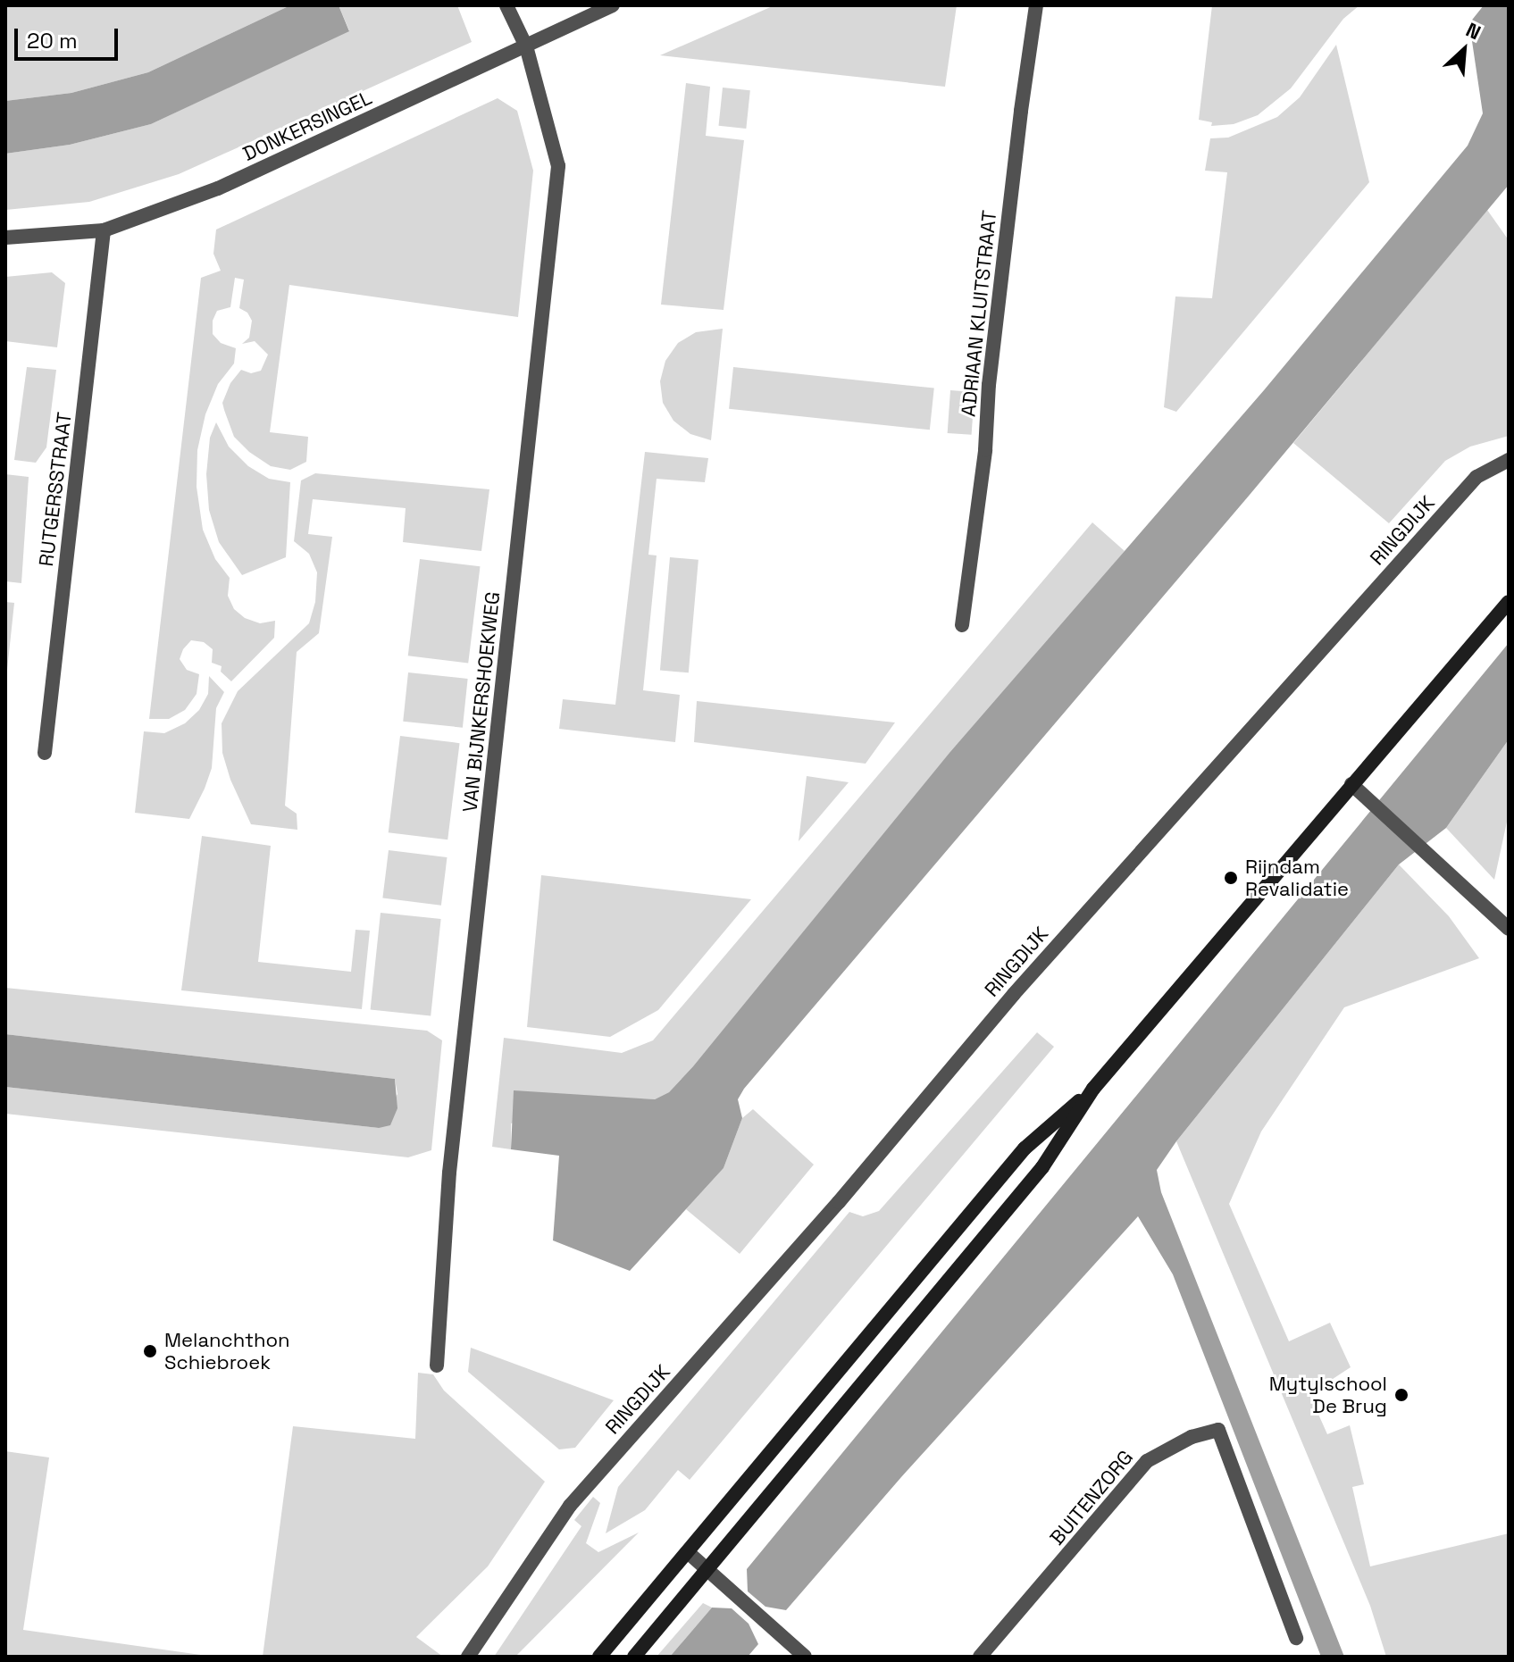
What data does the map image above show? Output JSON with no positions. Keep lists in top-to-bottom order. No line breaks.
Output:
{"streets":{"street":["DONKERSINGEL","ADRIAAN KLUITSTRAAT","RUTGERSSTRAAT","RINGDIJK","VAN BIJNKERSHOEKWEG","BUITENZORG"]},"crossings":[["DONKERSINGEL","RUTGERSSTRAAT"],["DONKERSINGEL","VAN BIJNKERSHOEKWEG"]],"places":["Rijndam Revalidatie","Melanchthon Schiebroek","Mytylschool De Brug"],"scale_bar":"20 m","north":"top right"}
